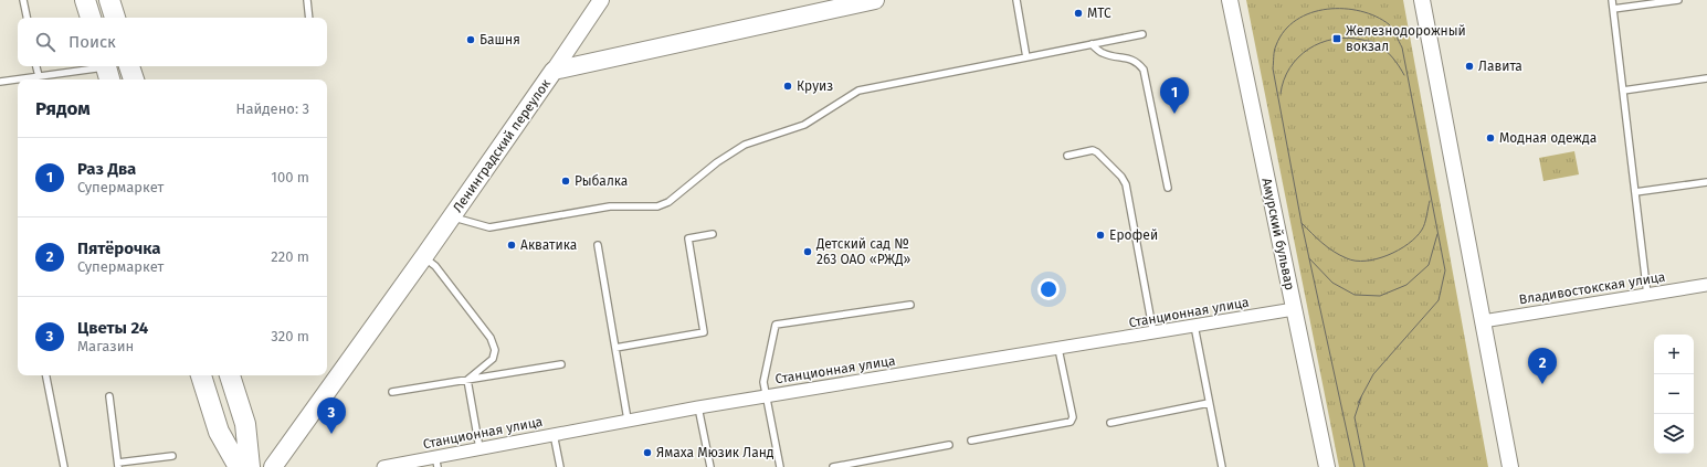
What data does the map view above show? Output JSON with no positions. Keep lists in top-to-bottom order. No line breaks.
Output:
{"streets":{"main road":["Ленинградский переулок"],"street":["Амурский бульвар","Владивостокская улица","Станционная улица"]},"crossings":[["Амурский бульвар","Станционная улица"]],"places":{"other":["МТС","Башня","Лавита","Круиз","Модная одежда","Рыбалка","Ерофей","Акватика","Детский сад № 263 ОАО «РЖД»","Ямаха Мюзик Ланд"],"transit":["Железнодорожный вокзал"]},"page":{"search":"Поиск","pins":["1","2","3"],"heading":["Рядом","Найдено: 3"],"list":[{"mark":"1","name":"Раз Два","note":"Супермаркет","value":"100 m"},{"mark":"2","name":"Пятёрочка","note":"Супермаркет","value":"220 m"},{"mark":"3","name":"Цветы 24","note":"Магазин","value":"320 m"}],"map_buttons":["+","−"]}}
